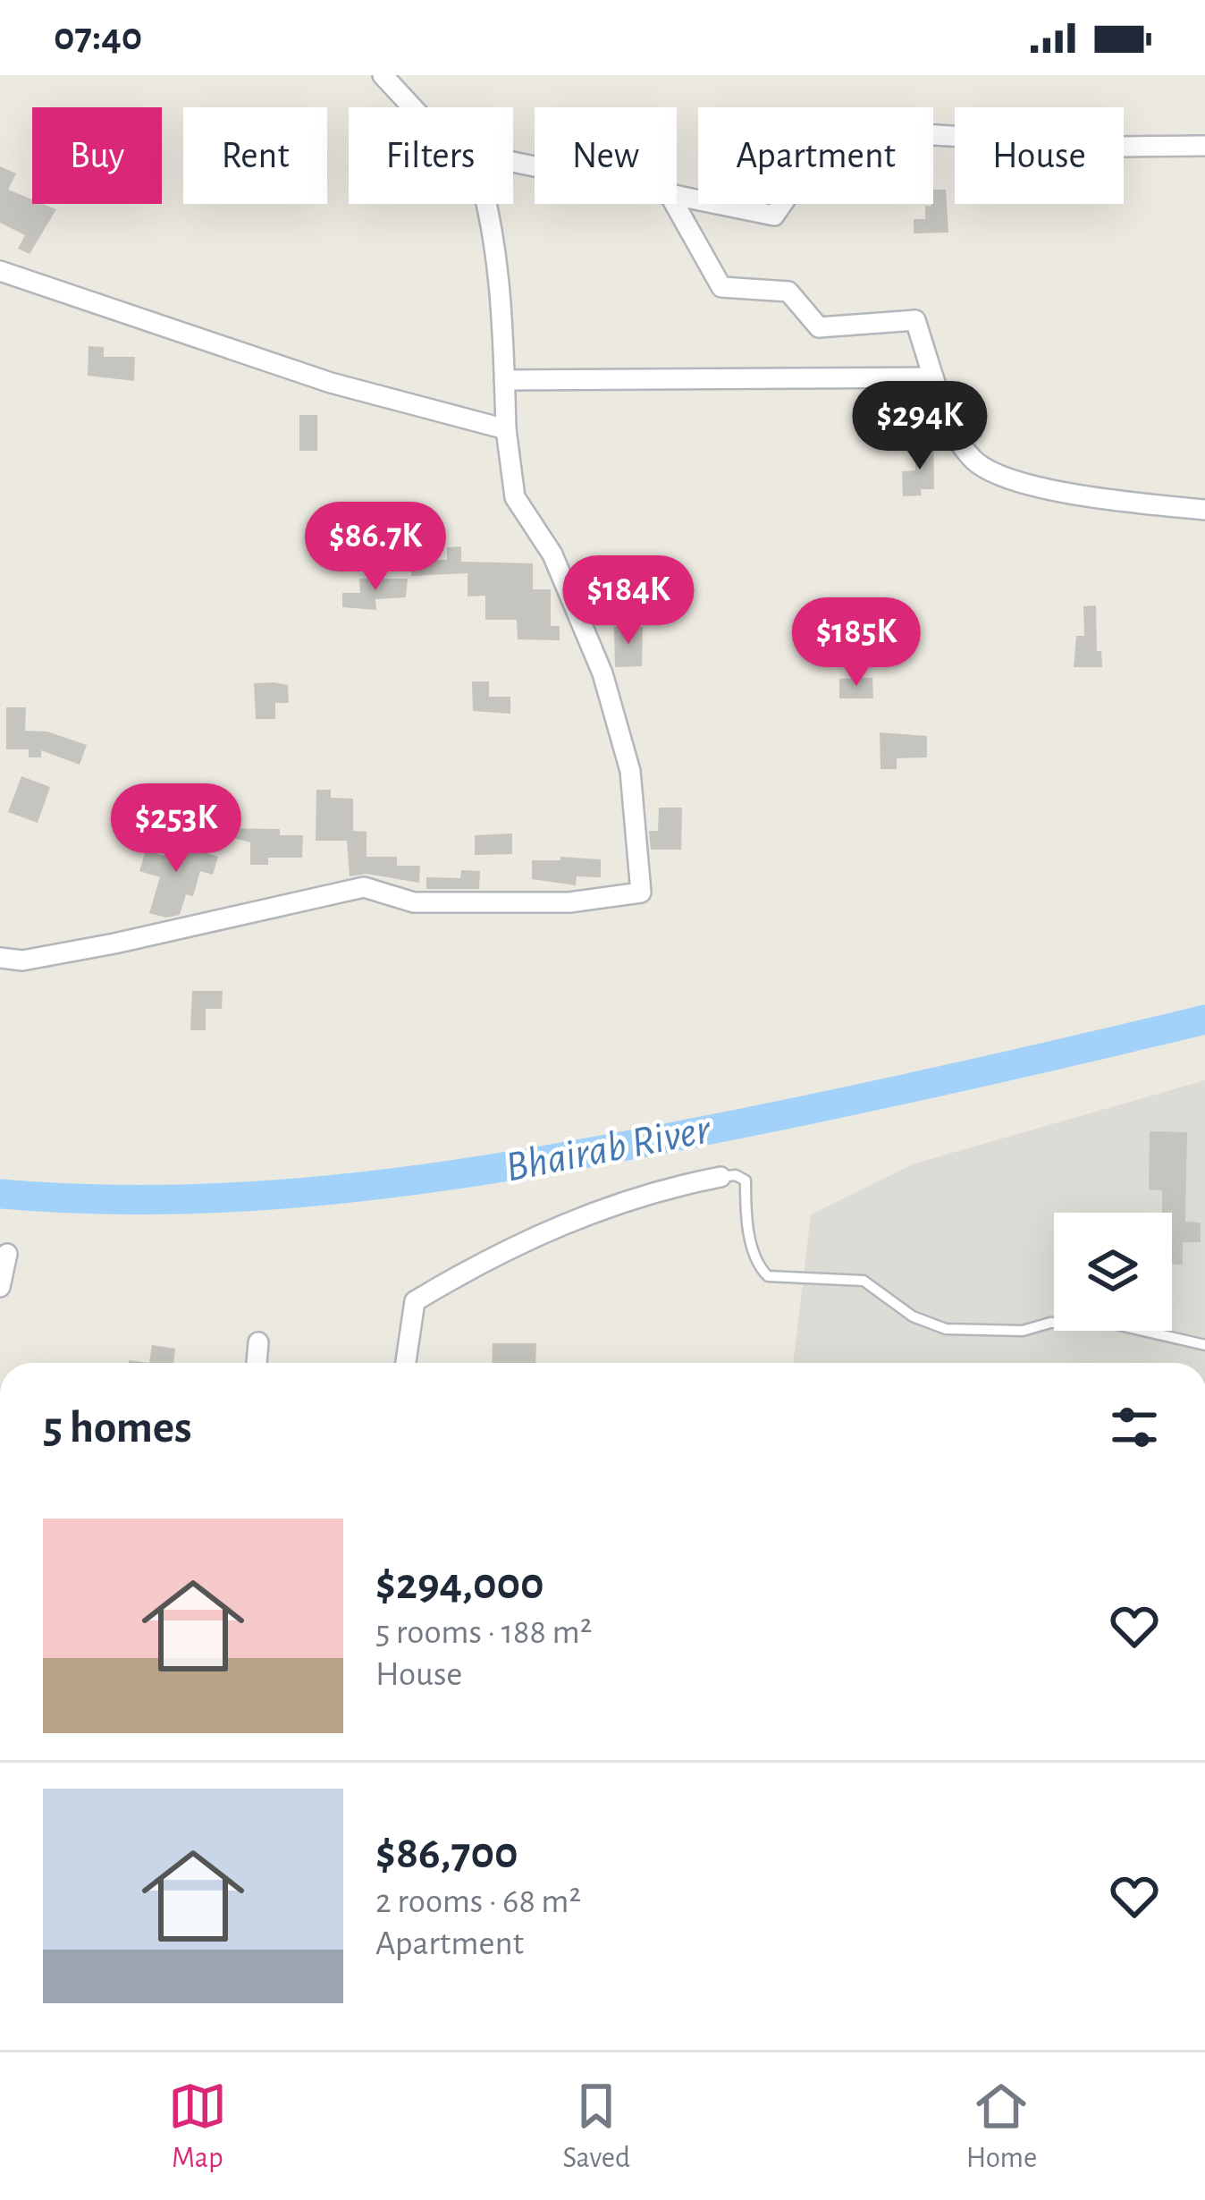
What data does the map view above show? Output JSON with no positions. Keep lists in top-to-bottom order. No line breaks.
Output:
{"water":["Bhairab River"],"page":{"status":"07:40","chip":["Buy","Rent","Filters","New","Apartment","House"],"price":["$294K","$86.7K","$184K","$185K","$253K"],"heading":"5 homes","list":[{"name":"$294,000","note":"5 rooms · 188 m² · House"},{"name":"$86,700","note":"2 rooms · 68 m² · Apartment"}],"tabs":["Map","Saved","Home"]}}
